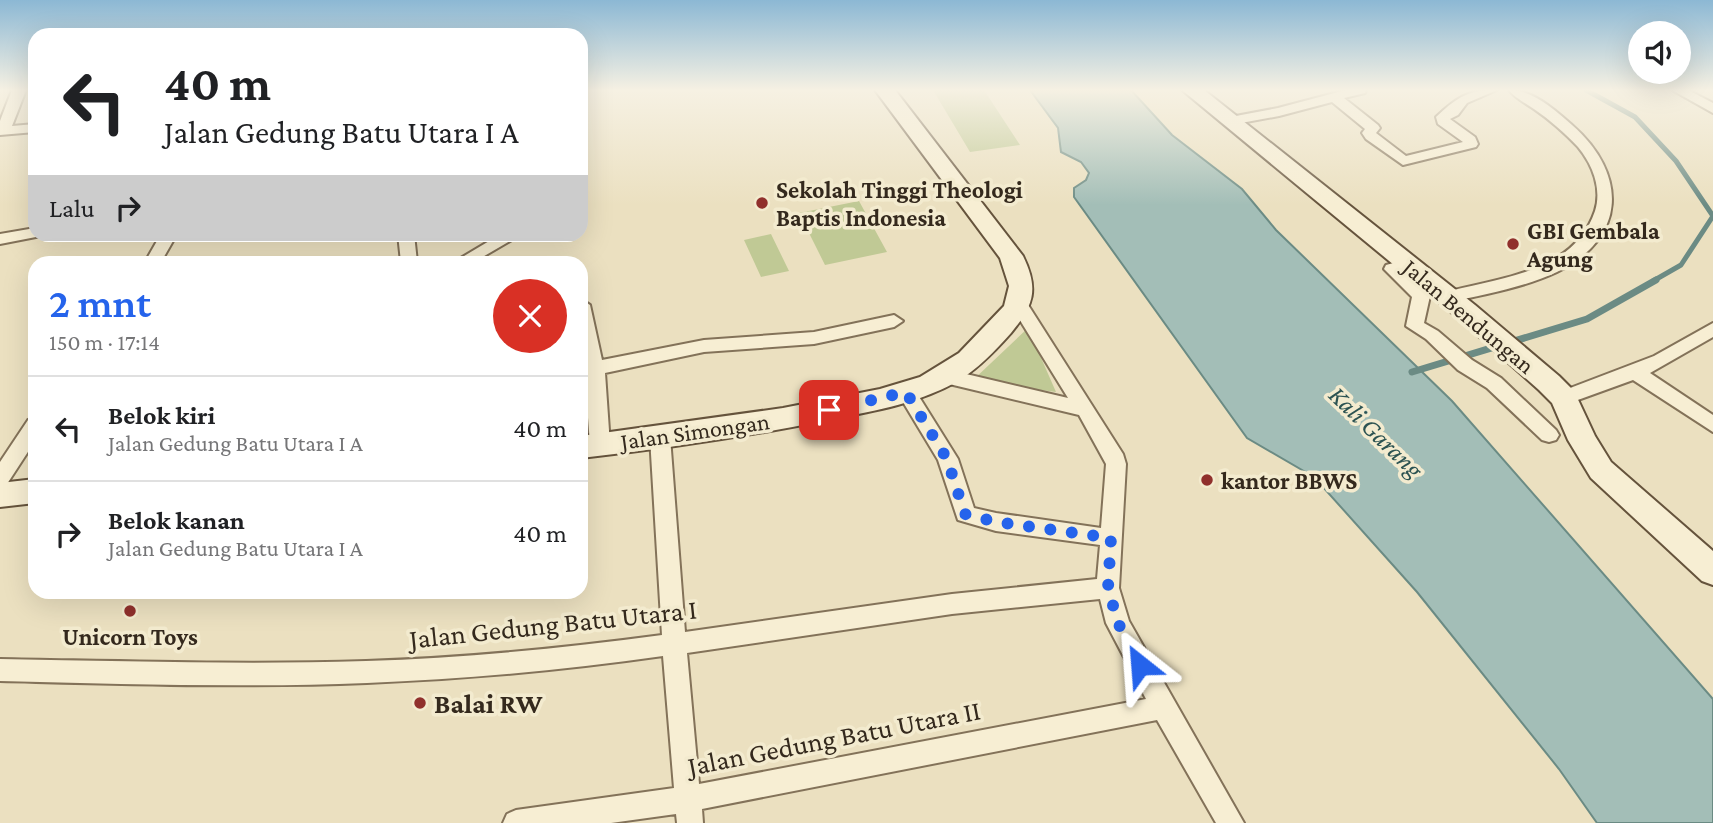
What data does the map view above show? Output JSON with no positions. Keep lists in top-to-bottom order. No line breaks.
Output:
{"streets":{"street":["Jalan Bendungan","Jalan Simongan","Jalan Gedung Batu Utara I","Jalan Gedung Batu Utara II"]},"water":["Kali Garang"],"places":["Sekolah Tinggi Theologi Baptis Indonesia","GBI Gembala Agung","kantor BBWS","Unicorn Toys","Balai RW"],"page":{"turn":["40 m","Jalan Gedung Batu Utara I A"],"then":"Lalu","heading":["2 mnt","150 m · 17:14"],"list":[{"name":"Belok kiri","note":"Jalan Gedung Batu Utara I A","value":"40 m"},{"name":"Belok kanan","note":"Jalan Gedung Batu Utara I A","value":"40 m"}]}}
